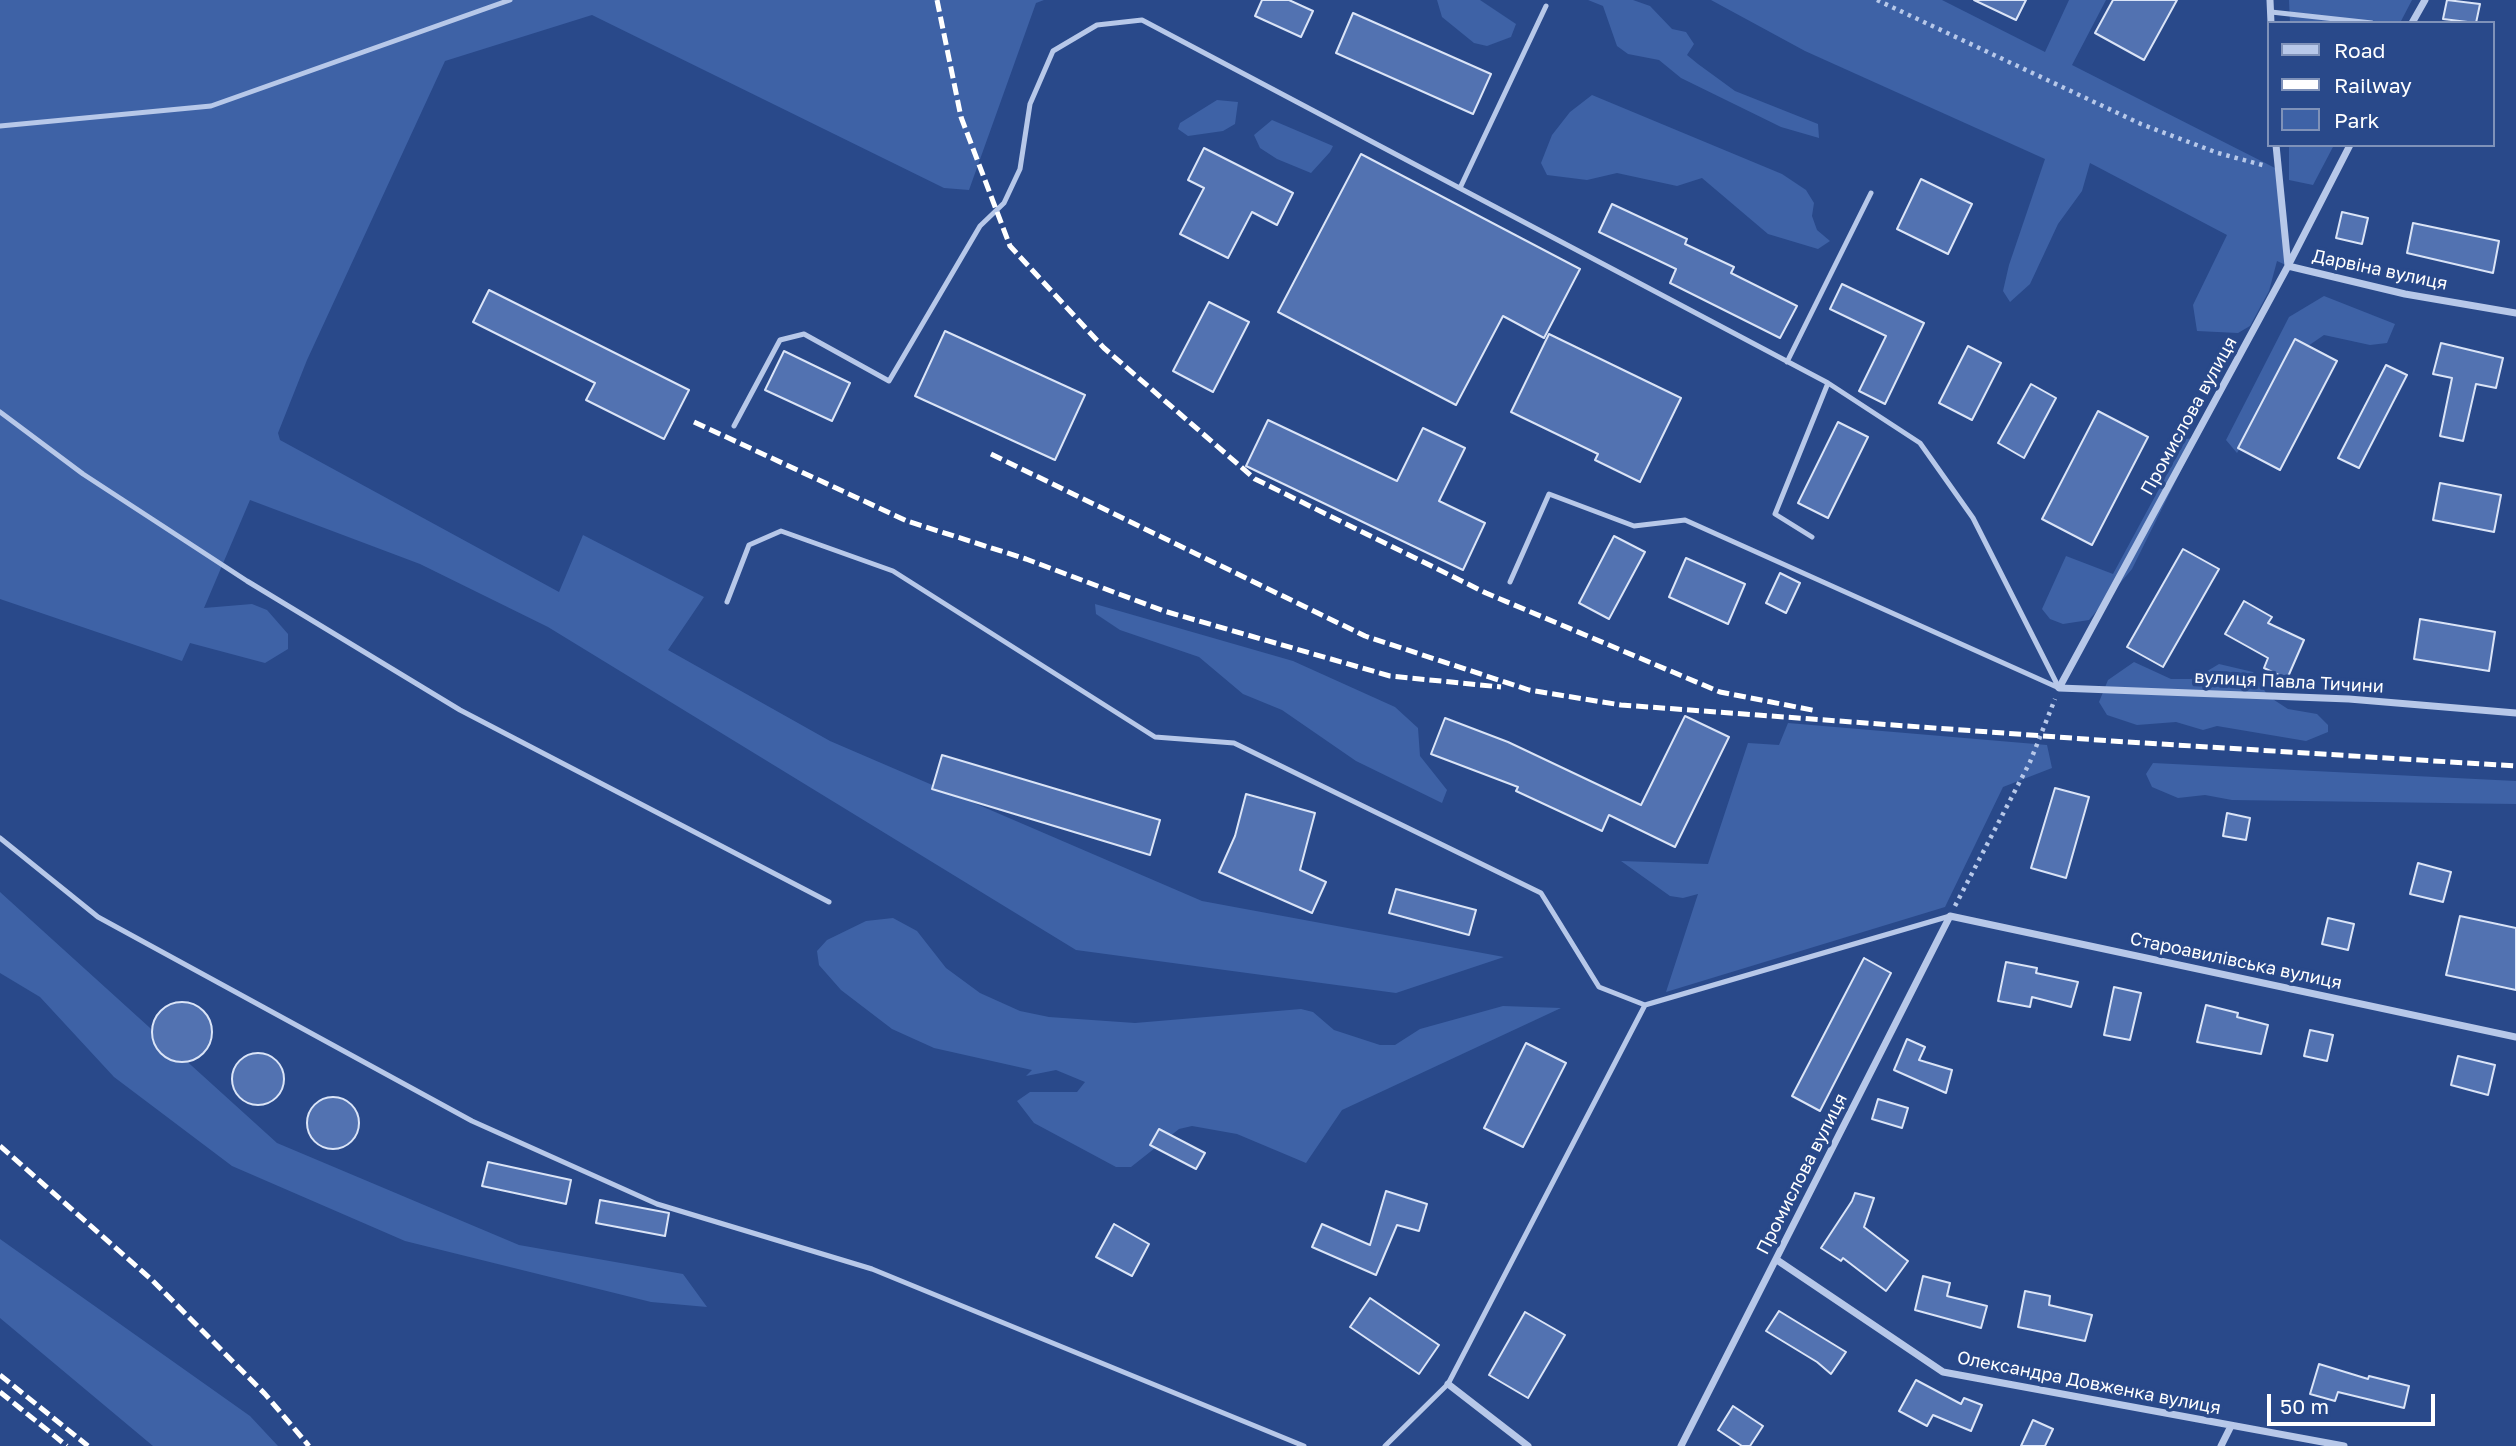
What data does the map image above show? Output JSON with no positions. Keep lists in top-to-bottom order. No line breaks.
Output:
{"streets":{"street":["Дарвіна вулиця","Промислова вулиця","вулиця Павла Тичини","Староавилівська вулиця","Олександра Довженка вулиця"]},"crossings":[["Дарвіна вулиця","Промислова вулиця"],["Промислова вулиця","вулиця Павла Тичини"],["Промислова вулиця","Староавилівська вулиця"],["Промислова вулиця","Олександра Довженка вулиця"]],"legend":["Road","Railway","Park"],"scale_bar":"50 m"}
